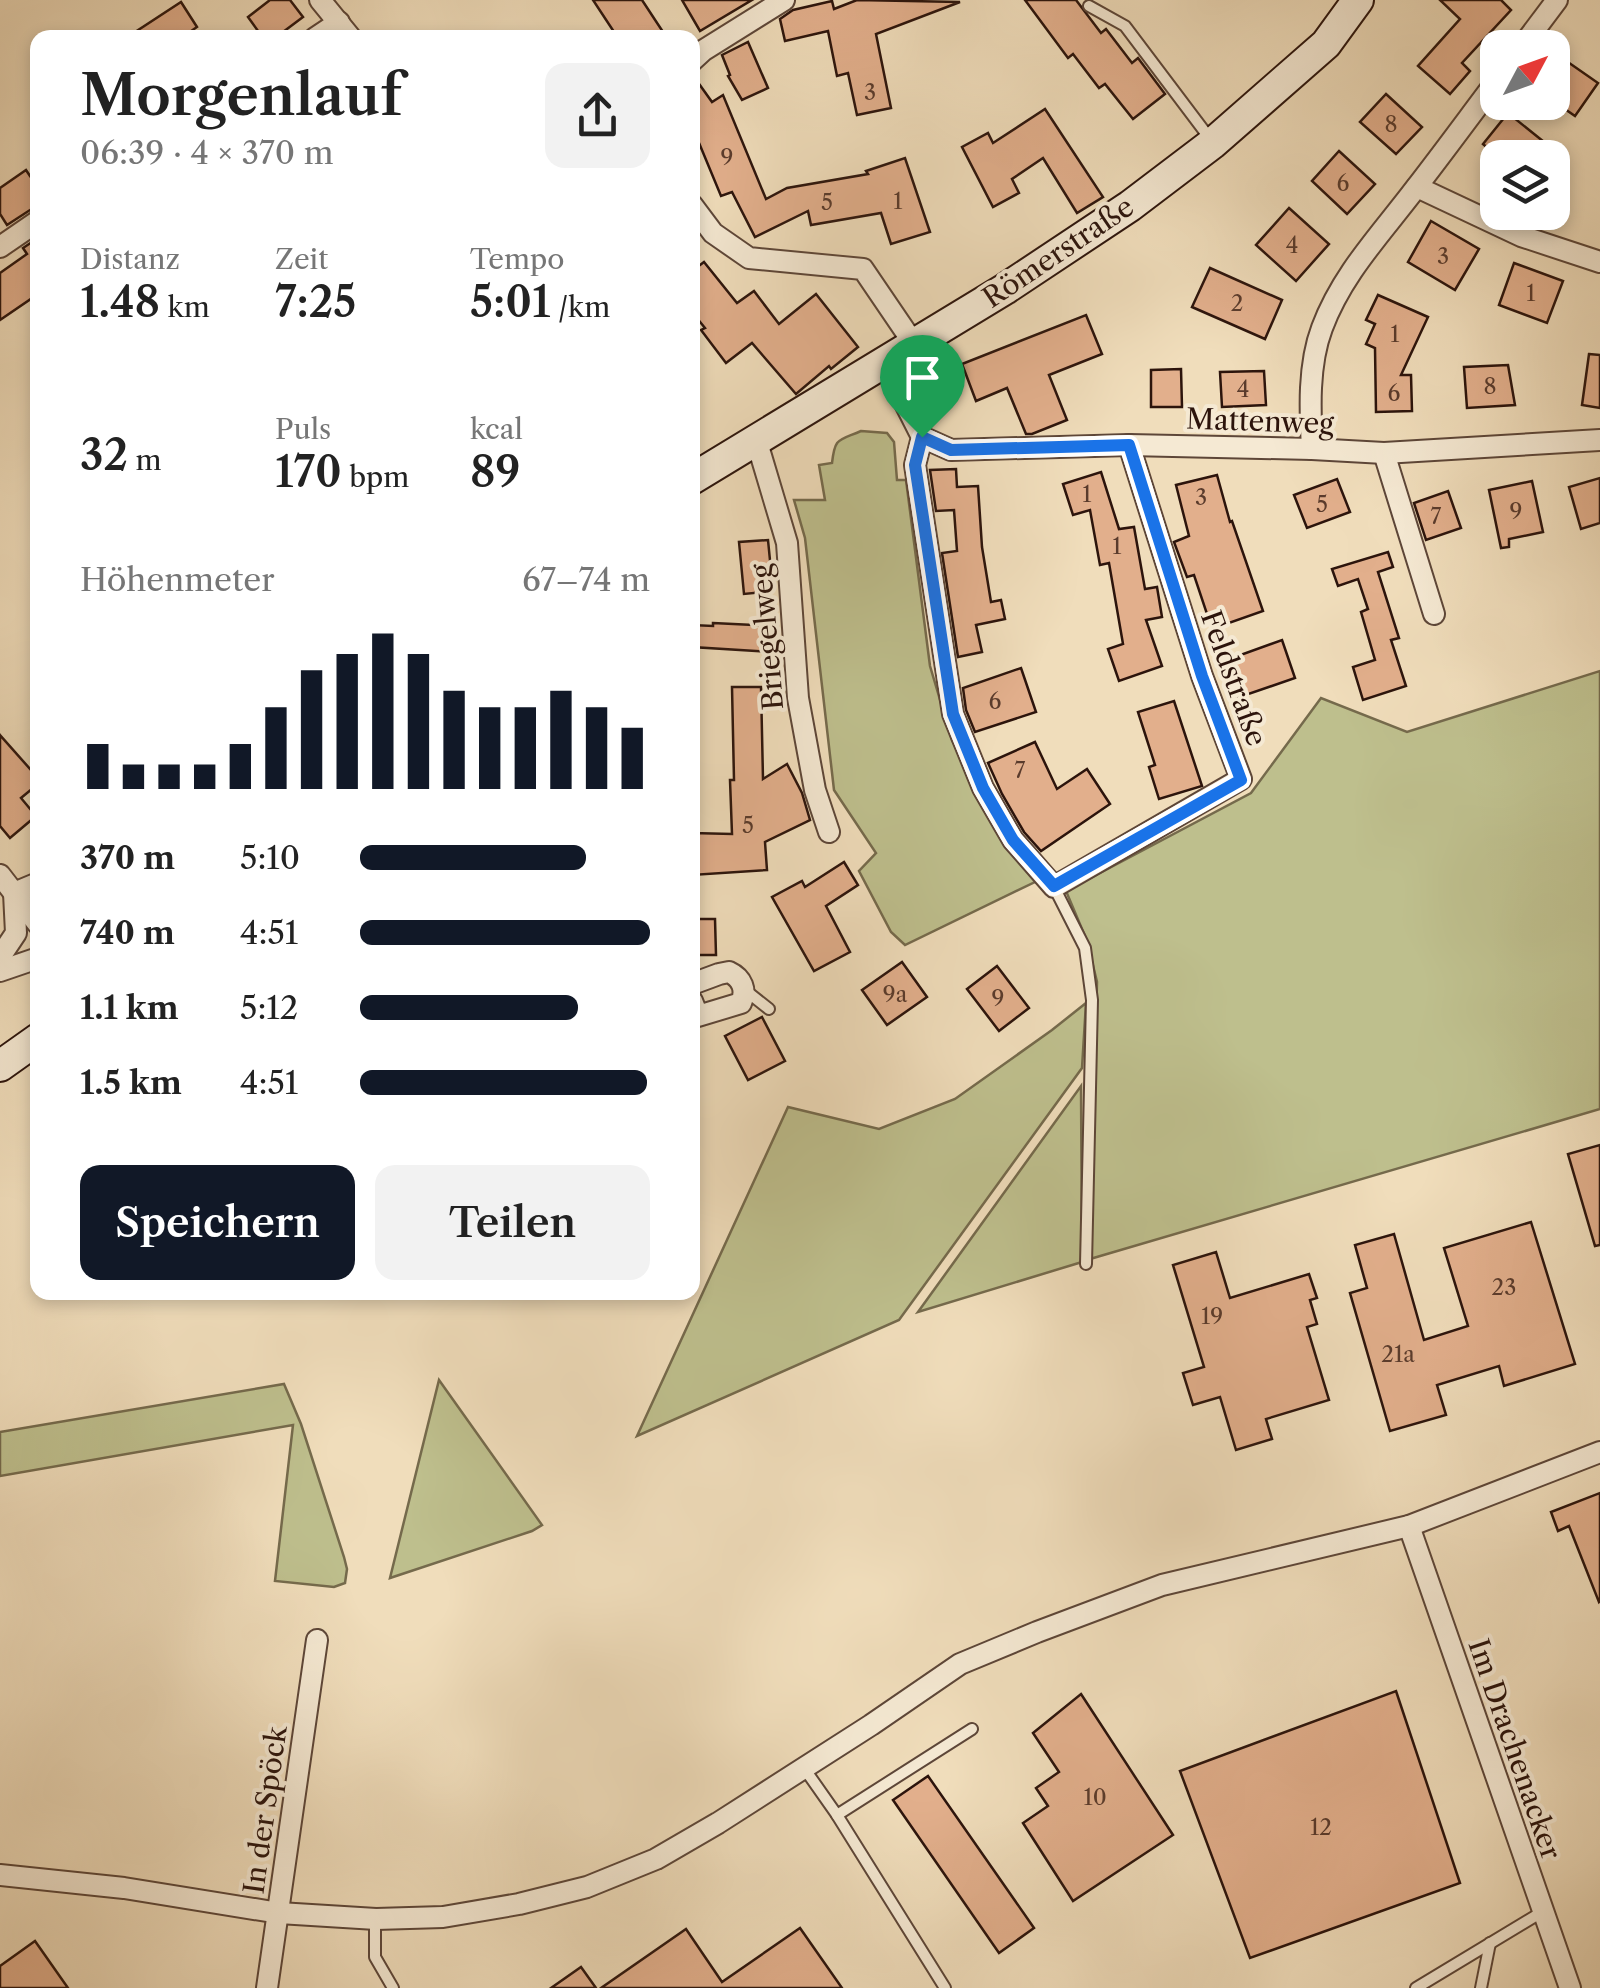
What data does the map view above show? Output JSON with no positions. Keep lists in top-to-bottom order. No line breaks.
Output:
{"streets":{"street":["Römerstraße","Mattenweg","Briegelweg","Feldstraße","Im Drachenacker","In der Spöck"]},"crossings":[["Römerstraße","Briegelweg"],["Mattenweg","Feldstraße"]],"house_numbers":["3","8","9","6","1","5","4","3","1","2","1","8","4","6","1","3","5","9","7","1","6","7","5","9a","9","23","19","21a","10","12"],"north":"top right","page":{"heading":["Morgenlauf","06:39 · 4 × 370 m"],"stats":[["Distanz","1.48 km"],["Zeit","7:25"],["Tempo","5:01 /km"],["32 m"],["Puls","170 bpm"],["kcal","89"]],"chart":["Höhenmeter","67–74 m"],"list":[{"name":"370 m","note":"5:10"},{"name":"740 m","note":"4:51"},{"name":"1.1 km","note":"5:12"},{"name":"1.5 km","note":"4:51"}],"buttons":["Speichern","Teilen"]}}
